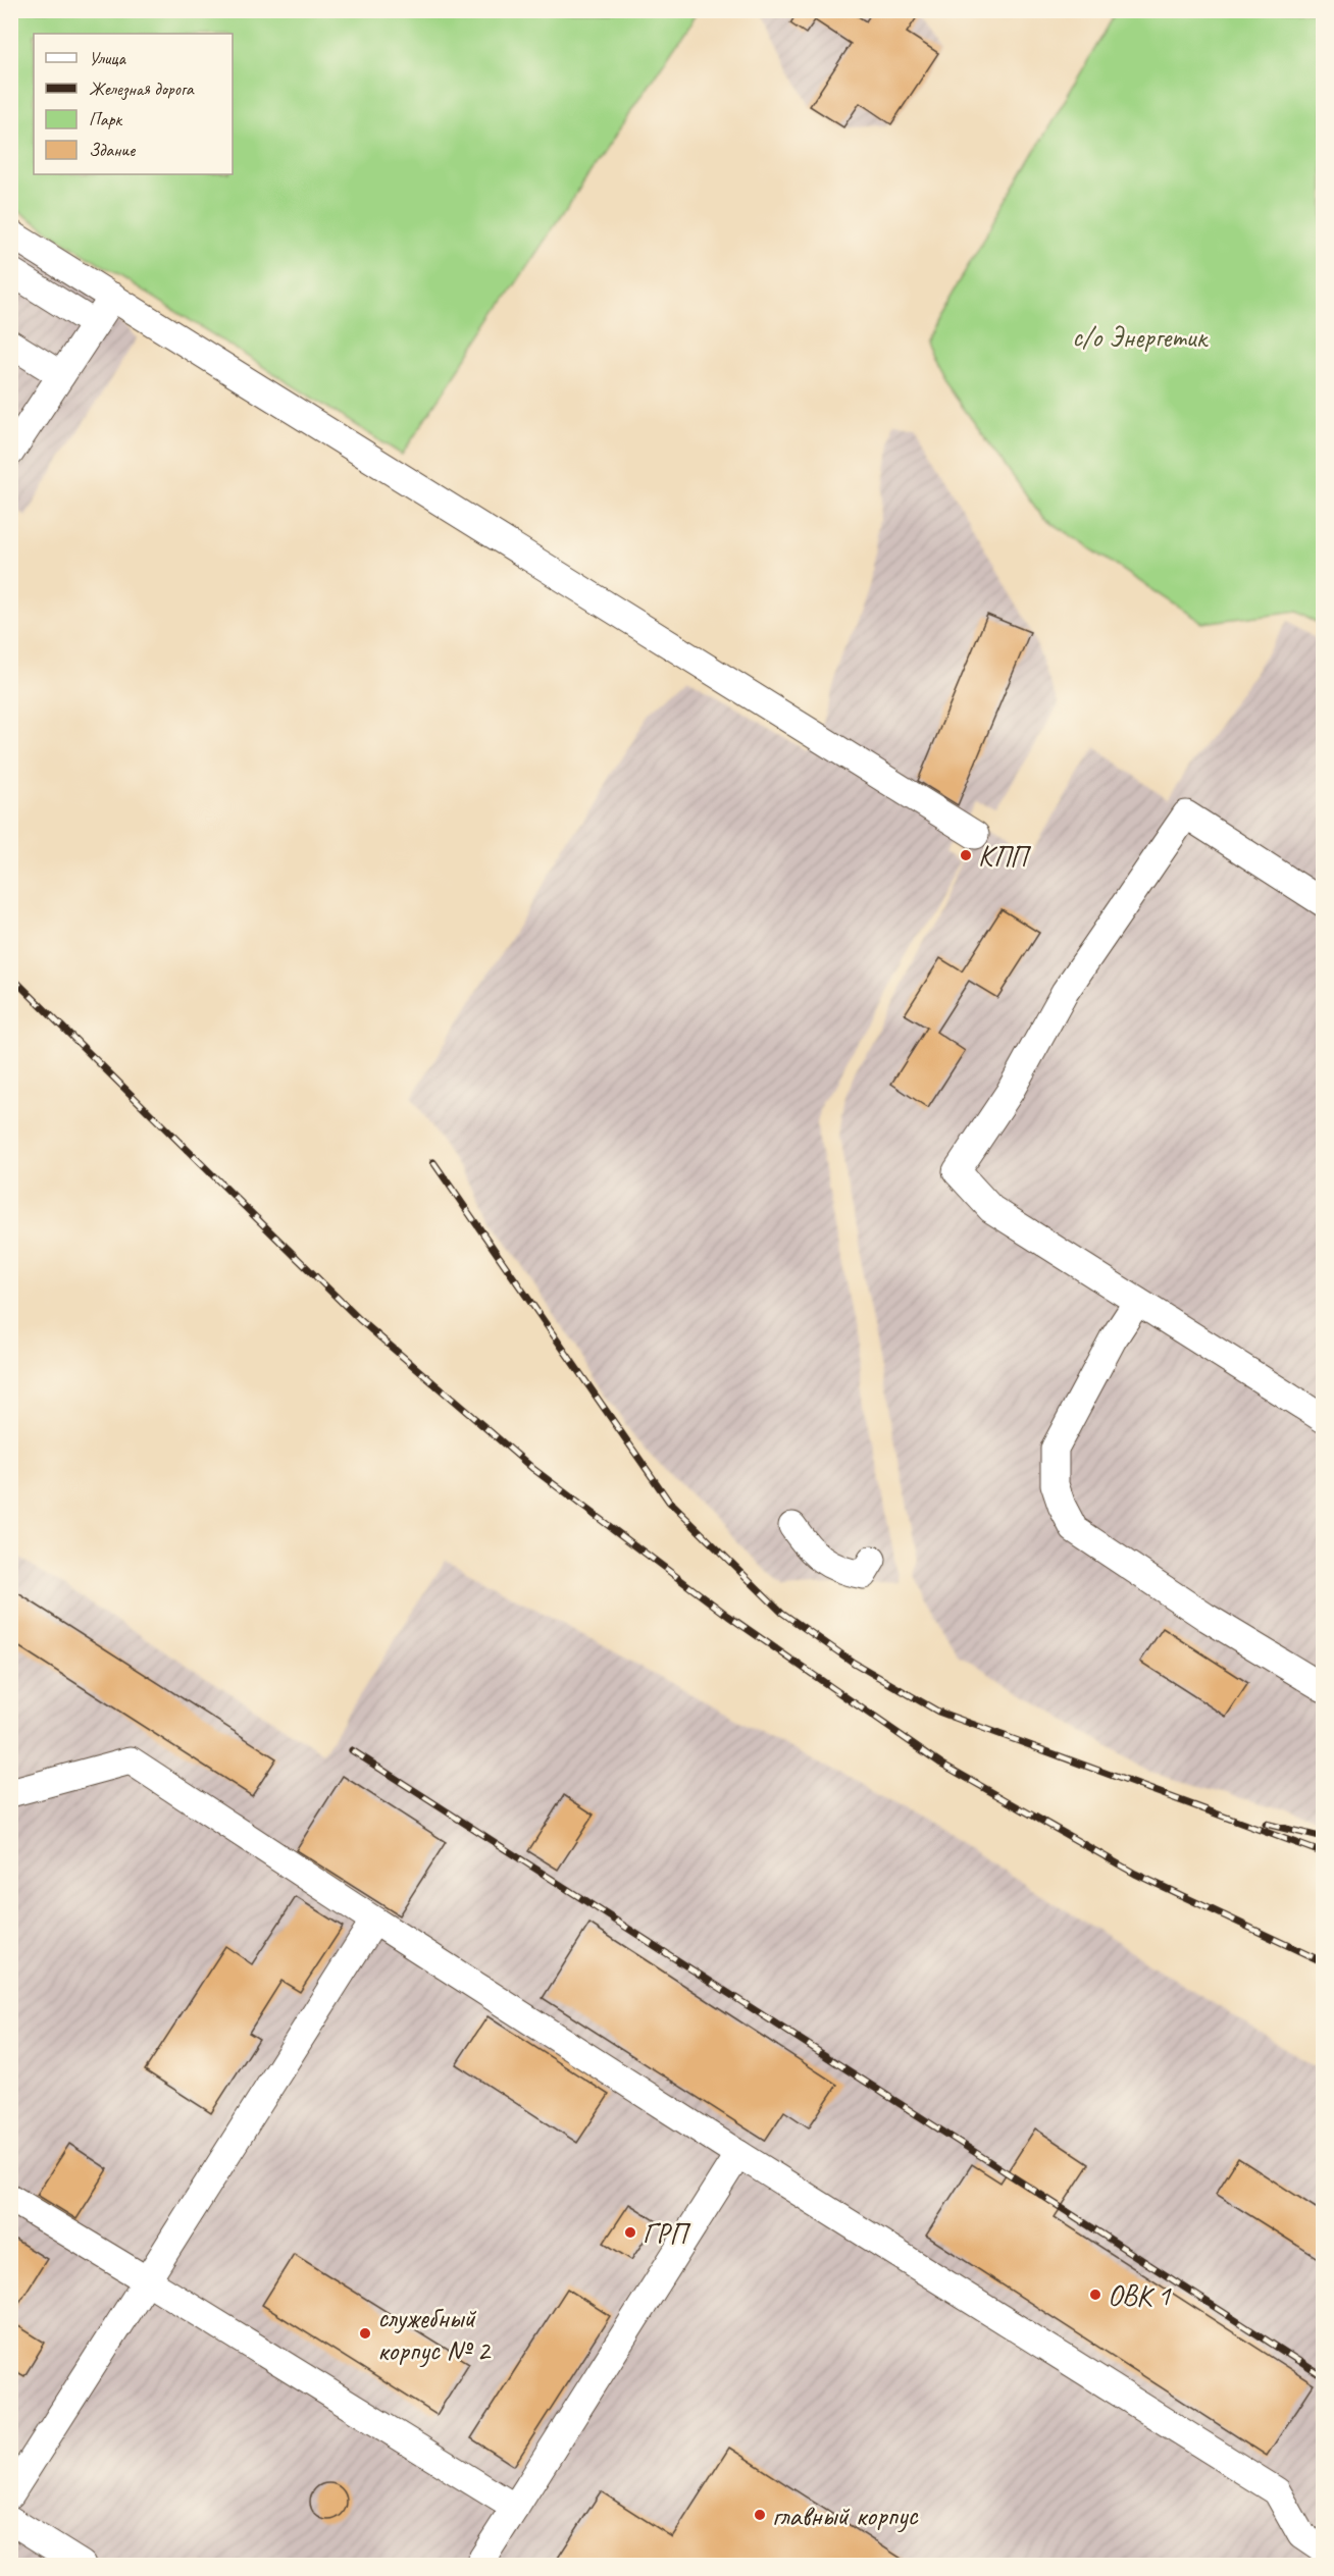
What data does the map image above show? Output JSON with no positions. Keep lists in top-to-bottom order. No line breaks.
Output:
{"parks":["с/о Энергетик"],"places":["КПП","ГРП","ОВК 1","служебный корпус № 2","главный корпус"],"legend":["Улица","Железная дорога","Парк","Здание"]}
